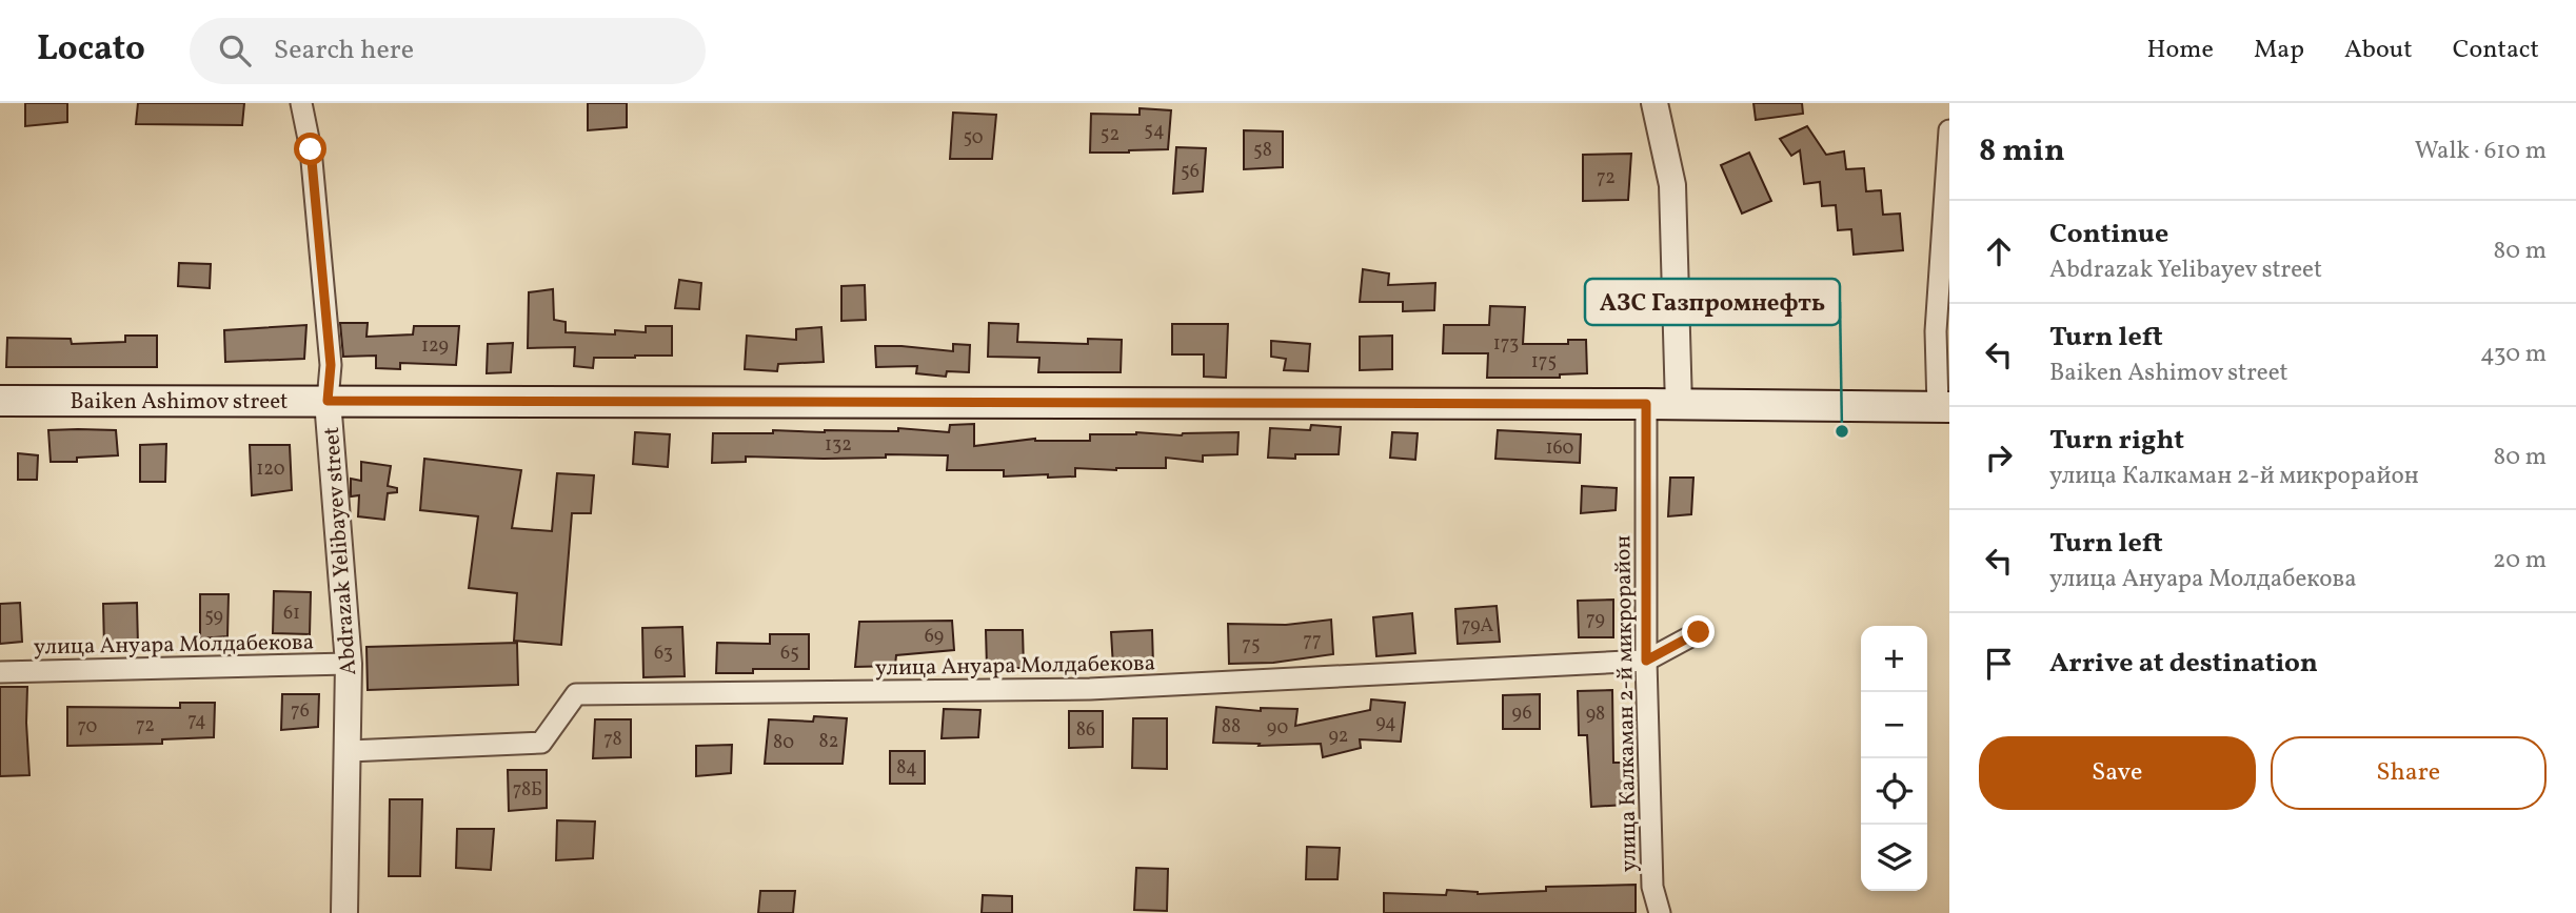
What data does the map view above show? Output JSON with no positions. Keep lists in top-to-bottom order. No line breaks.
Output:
{"streets":{"main road":["Baiken Ashimov street"],"street":["Abdrazak Yelibayev street","улица Ануара Молдабекова","улица Калкаман 2-й микрорайон"]},"crossings":[["Baiken Ashimov street","Abdrazak Yelibayev street"],["Baiken Ashimov street","улица Калкаман 2-й микрорайон"],["Abdrazak Yelibayev street","улица Ануара Молдабекова"],["улица Ануара Молдабекова","улица Калкаман 2-й микрорайон"]],"places":["АЗС Газпромнефть"],"house_numbers":["54","52","50","58","56","72","173","129","175","132","160","120","61","59","79","79А","69","77","75","63","65","76","96","98","74","94","72","70","88","90","86","92","78","82","80","84","78Б"],"page":{"header":"Locato","search":"Search here","nav":["Home","Map","About","Contact"],"heading":["8 min","Walk · 610 m"],"list":[["Continue","Abdrazak Yelibayev street","80 m"],["Turn left","Baiken Ashimov street","430 m"],["Turn right","улица Калкаман 2-й микрорайон","80 m"],["Turn left","улица Ануара Молдабекова","20 m"],"Arrive at destination"],"map_buttons":["+","−"],"buttons":["Save","Share"]}}
